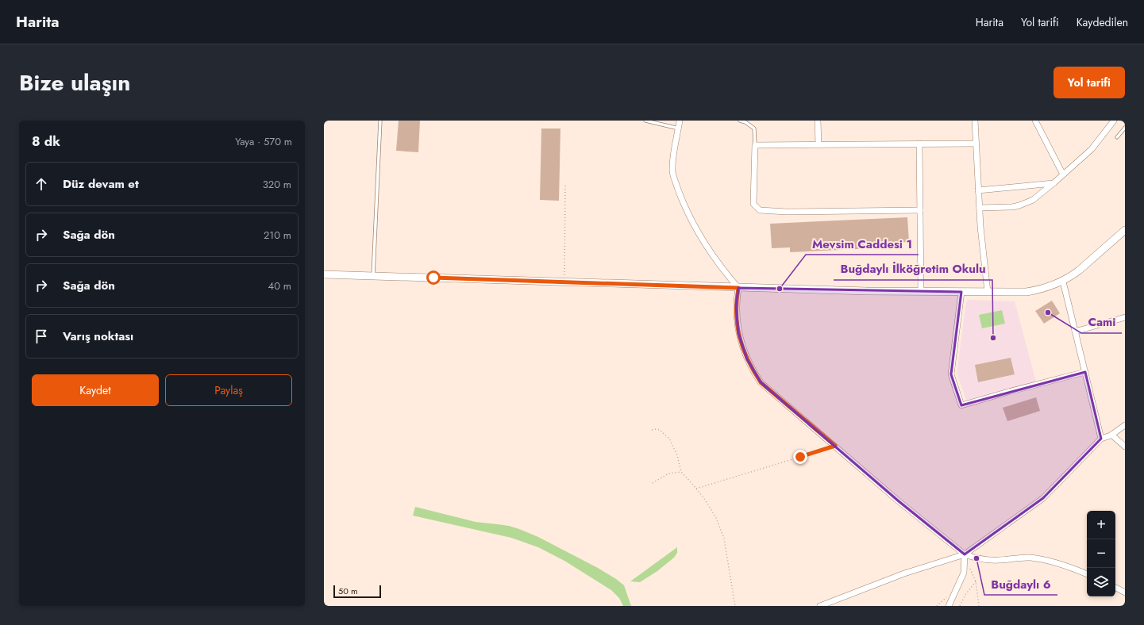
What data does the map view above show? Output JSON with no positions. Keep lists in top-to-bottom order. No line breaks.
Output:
{"places":["Mevsim Caddesi 1","Cami","Buğdaylı İlköğretim Okulu","Buğdaylı 6"],"scale_bar":"50 m","page":{"header":"Harita","nav":["Harita","Yol tarifi","Kaydedilen"],"title":"Bize ulaşın","buttons":["Yol tarifi",["Kaydet","Paylaş"]],"heading":["8 dk","Yaya · 570 m"],"list":[["Düz devam et","320 m"],["Sağa dön","210 m"],["Sağa dön","40 m"],"Varış noktası"],"map_buttons":["+","−"],"scale":"50 m"}}
